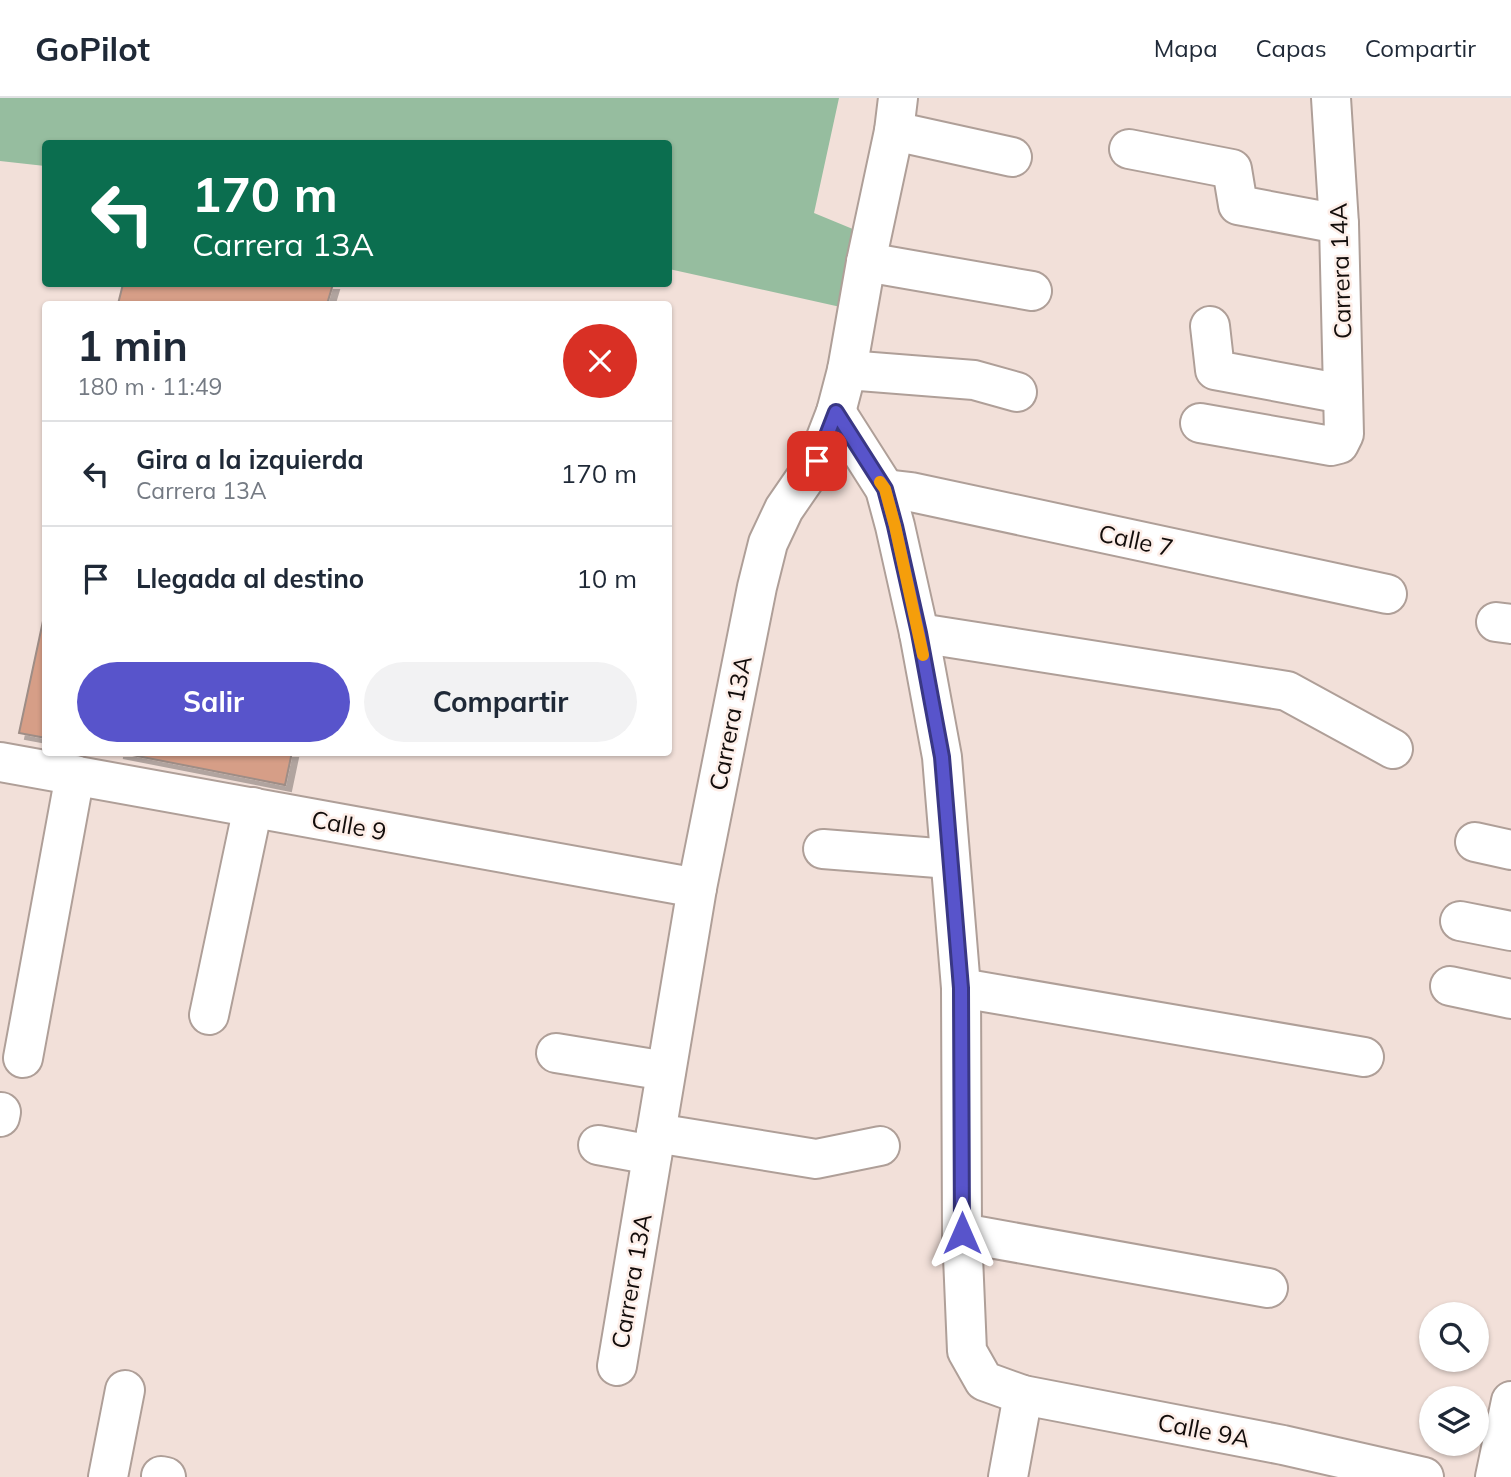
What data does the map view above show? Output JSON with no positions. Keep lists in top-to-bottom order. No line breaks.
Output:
{"streets":{"street":["Carrera 14A","Calle 7","Carrera 13A","Calle 9","Calle 9A"]},"crossings":[["Carrera 13A","Calle 9"]],"page":{"header":"GoPilot","nav":["Mapa","Capas","Compartir"],"turn":["170 m","Carrera 13A"],"heading":["1 min","180 m · 11:49"],"list":[{"name":"Gira a la izquierda","note":"Carrera 13A","value":"170 m"},{"name":"Llegada al destino","value":"10 m"}],"buttons":["Salir","Compartir"]}}
